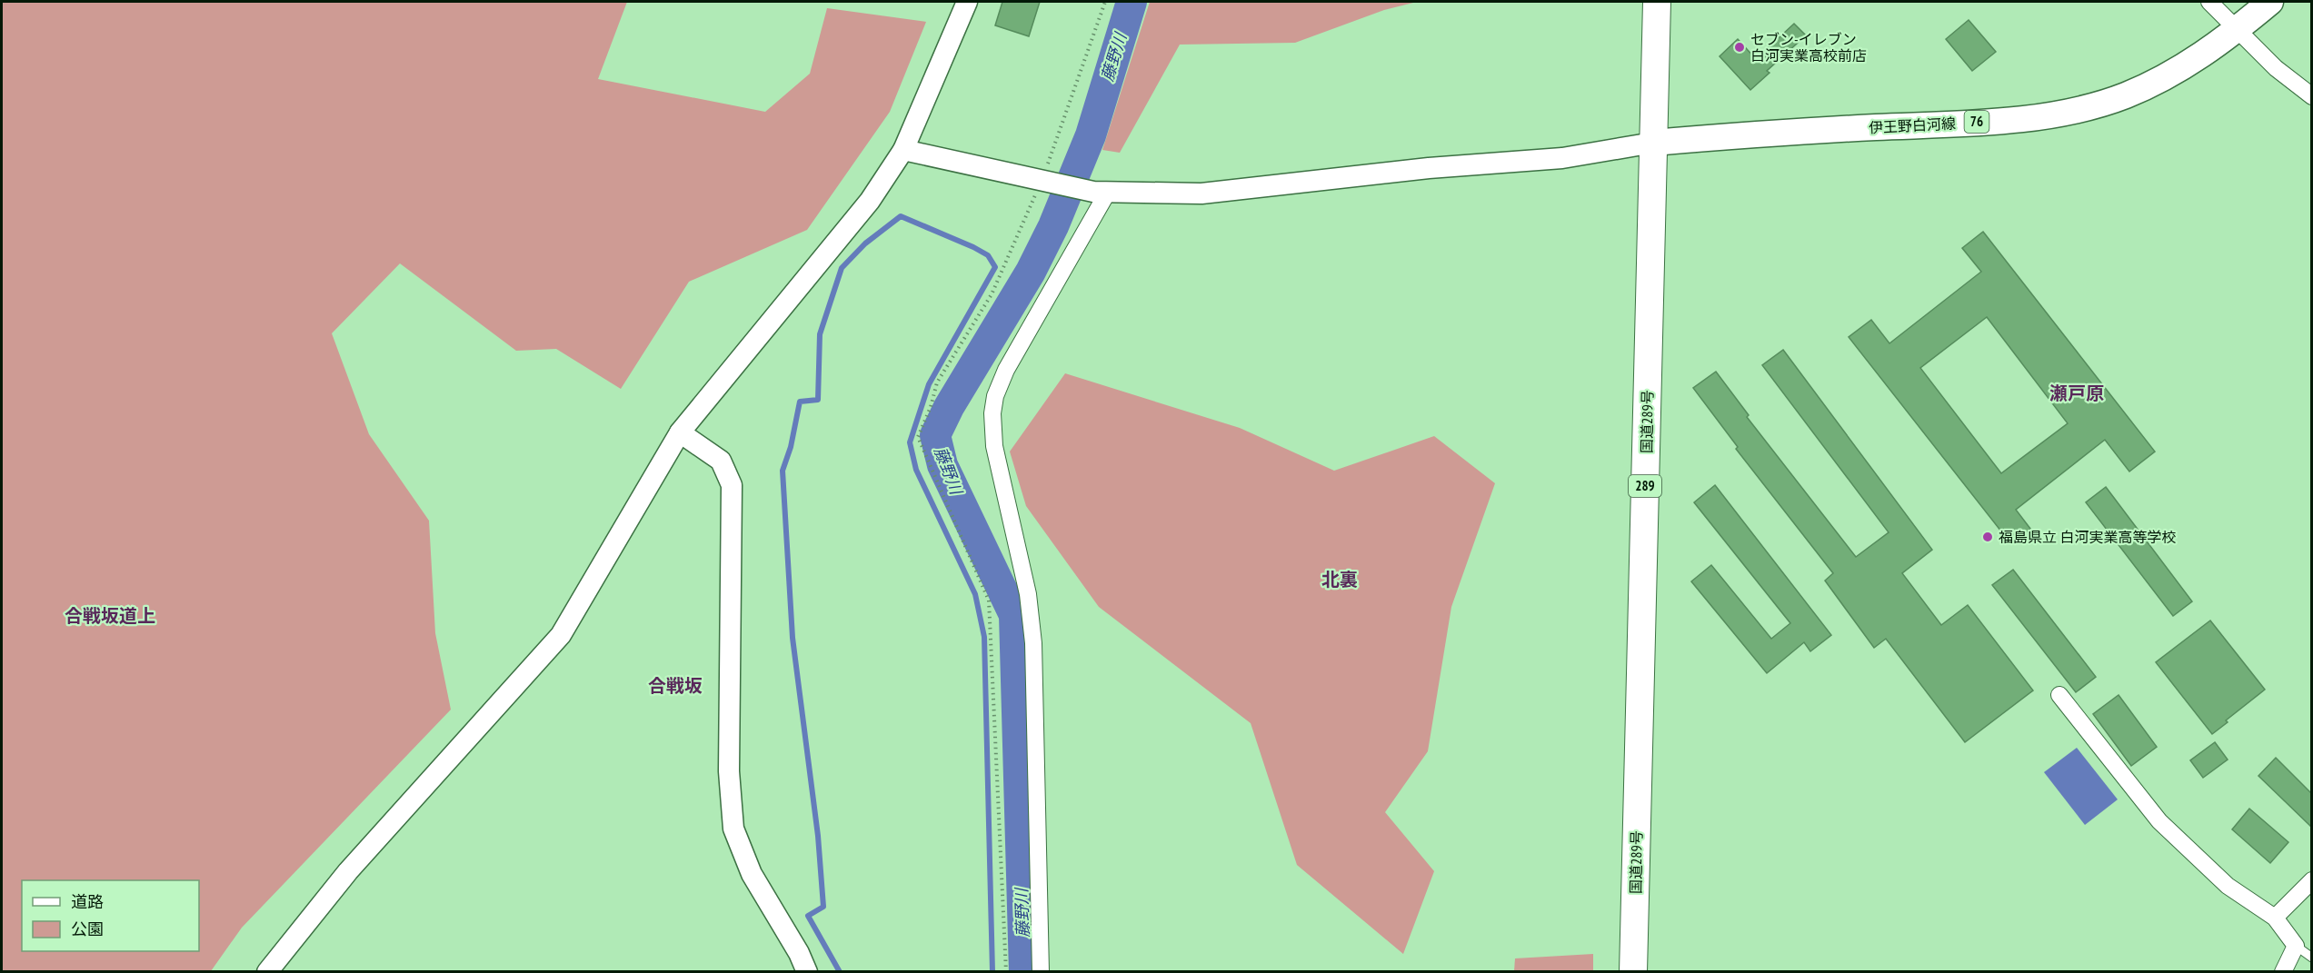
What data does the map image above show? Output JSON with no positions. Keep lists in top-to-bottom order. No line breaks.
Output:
{"streets":{"highway":["国道289号","289"],"main road":["76","伊王野白河線"]},"crossings":[["伊王野白河線","国道289号"]],"districts":["瀬戸原","北裏","合戦坂道上","合戦坂"],"water":["藤野川"],"places":["セブン-イレブン 白河実業高校前店","福島県立 白河実業高等学校"],"legend":["道路","公園"]}
